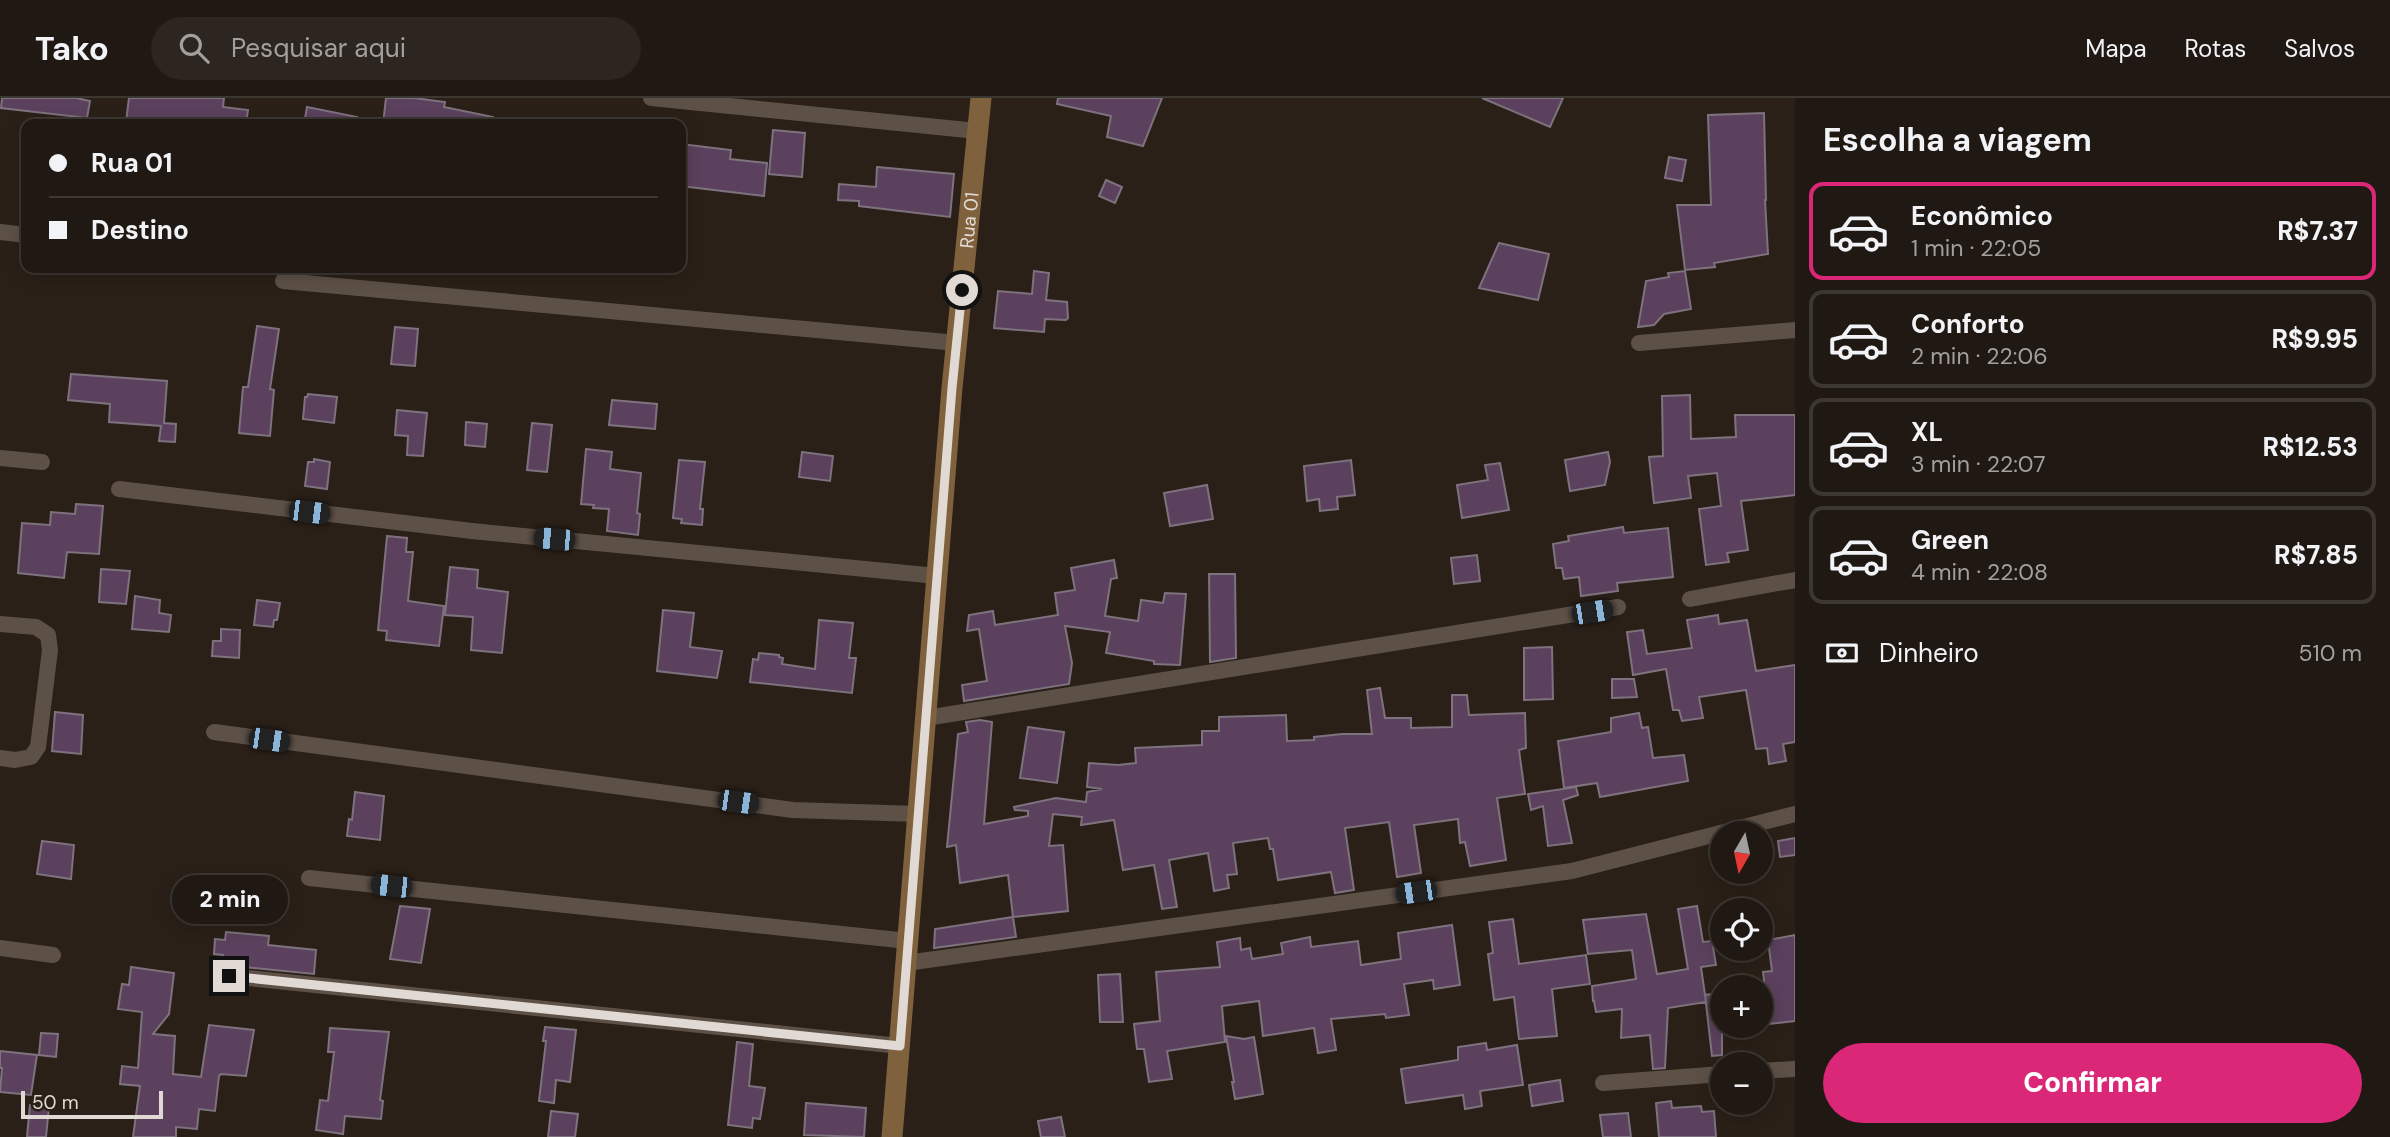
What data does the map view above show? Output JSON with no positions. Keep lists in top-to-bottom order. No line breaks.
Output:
{"streets":{"street":["Rua 01"]},"scale_bar":"50 m","north":"bottom","page":{"header":"Tako","search":"Pesquisar aqui","nav":["Mapa","Rotas","Salvos"],"heading":"Escolha a viagem","banner":["Rua 01","Destino"],"list":[{"name":"Econômico","note":"1 min · 22:05","value":"R$7.37"},{"name":"Conforto","note":"2 min · 22:06","value":"R$9.95"},{"name":"XL","note":"3 min · 22:07","value":"R$12.53"},{"name":"Green","note":"4 min · 22:08","value":"R$7.85"}],"pay":["Dinheiro","510 m"],"map_buttons":["+","−"],"bubble":"2 min","buttons":"Confirmar","scale":"50 m"}}
